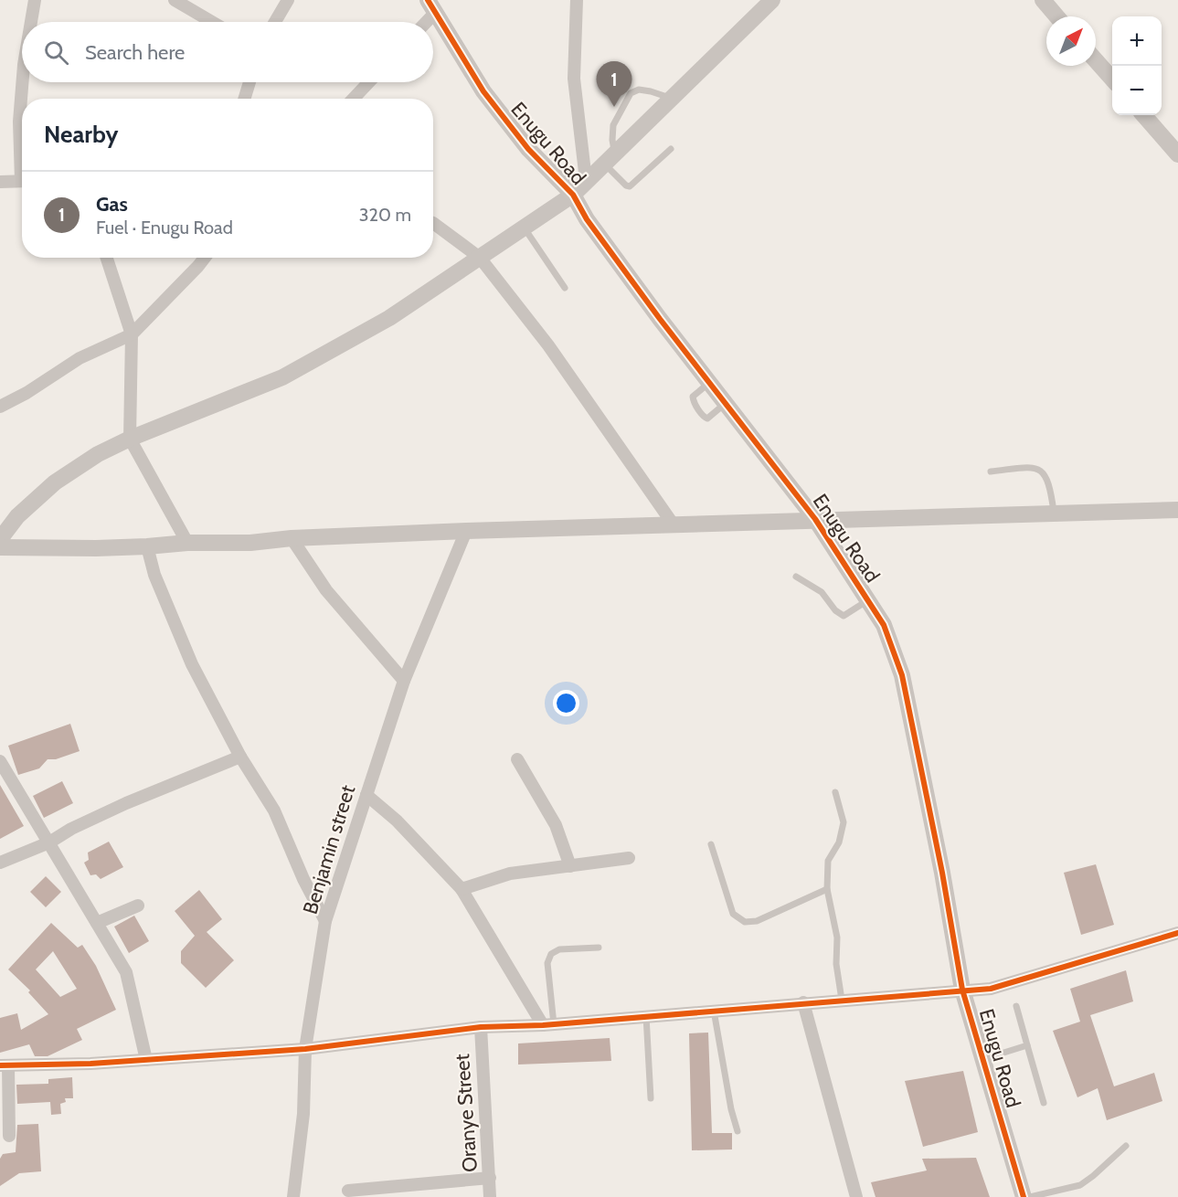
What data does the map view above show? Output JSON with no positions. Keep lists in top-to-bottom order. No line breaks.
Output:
{"streets":{"street":["Enugu Road","Benjamin street","Oranye Street"]},"north":"top right","page":{"map_buttons":["+","−"],"search":"Search here","pins":"1","heading":"Nearby","list":[{"mark":"1","name":"Gas","note":"Fuel · Enugu Road","value":"320 m"}]}}
